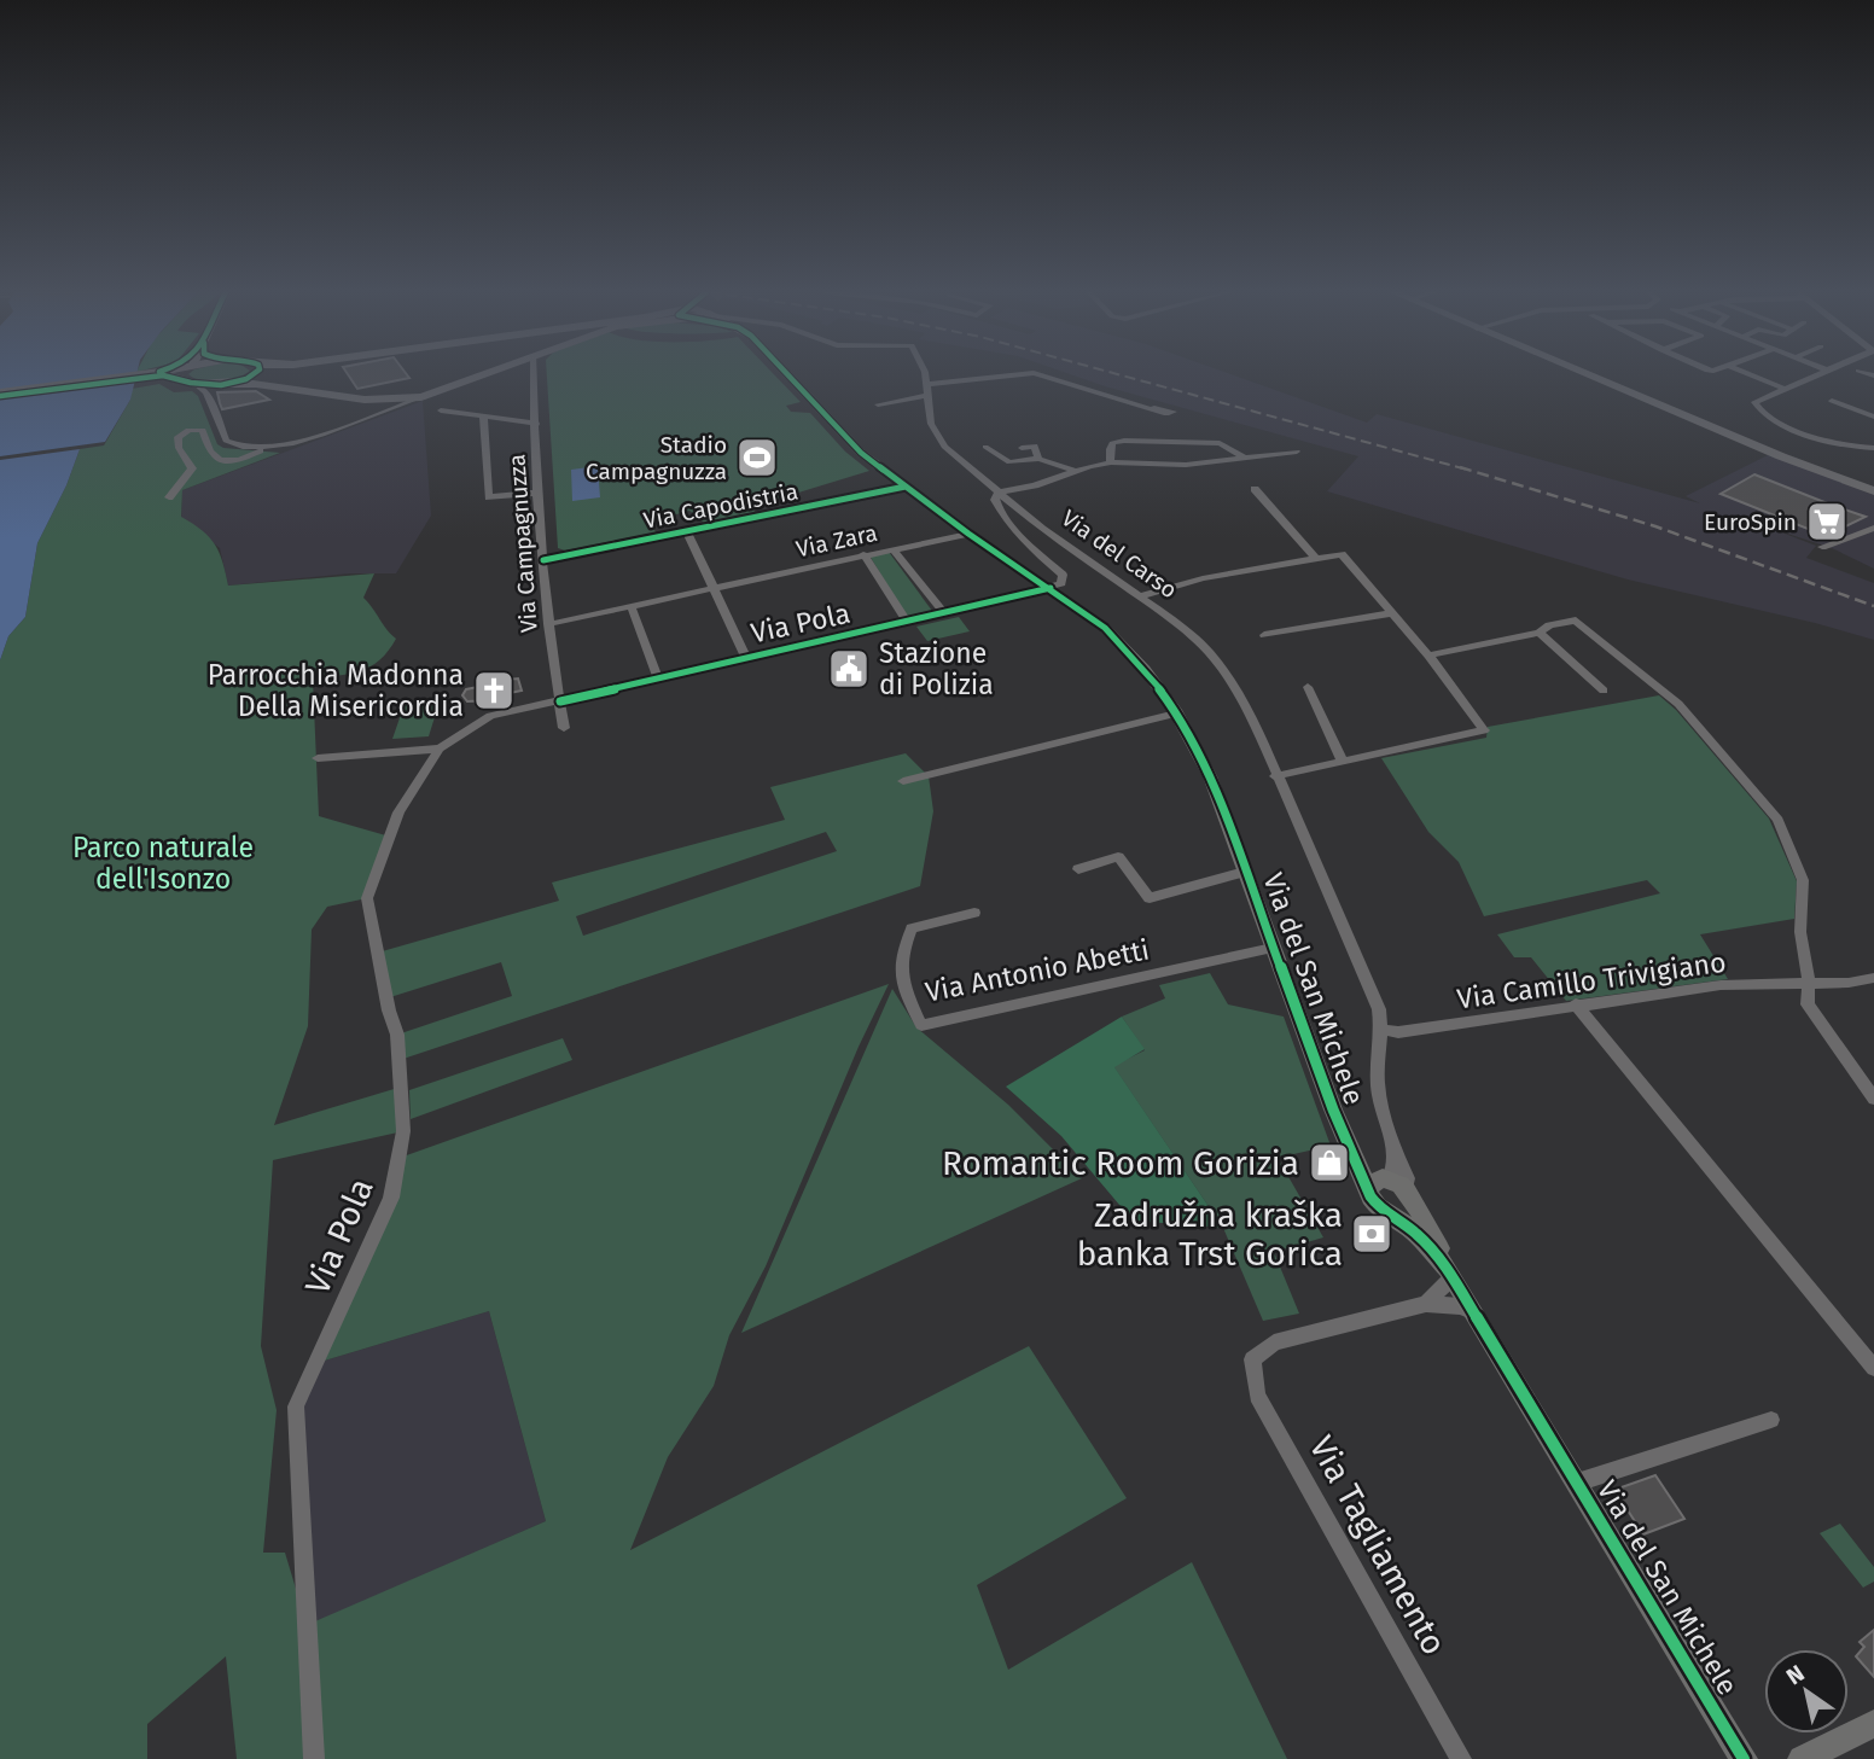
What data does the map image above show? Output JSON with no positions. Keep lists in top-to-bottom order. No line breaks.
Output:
{"streets":{"main road":["Via del San Michele"],"street":["Via Capodistria","Via Zara","Via Campagnuzza","Via del Carso","Via Pola","Via Antonio Abetti","Via Camillo Trivigiano","Via Tagliamento"]},"crossings":[["Via Capodistria","Via Zara"],["Via Capodistria","Via Campagnuzza"],["Via Capodistria","Via del San Michele"],["Via Zara","Via Campagnuzza"],["Via Zara","Via del San Michele"],["Via Campagnuzza","Via Pola"],["Via del Carso","Via Camillo Trivigiano"],["Via del Carso","Via del San Michele"],["Via Pola","Via del San Michele"],["Via Antonio Abetti","Via del San Michele"]],"parks":["Parco naturale dell'Isonzo"],"places":{"sports":["Stadio Campagnuzza"],"supermarket":["EuroSpin"],"public building":["Stazione di Polizia"],"church":["Parrocchia Madonna Della Misericordia"],"shop":["Romantic Room Gorizia"],"bank":["Zadružna kraška banka Trst Gorica"]},"north":"top left"}
